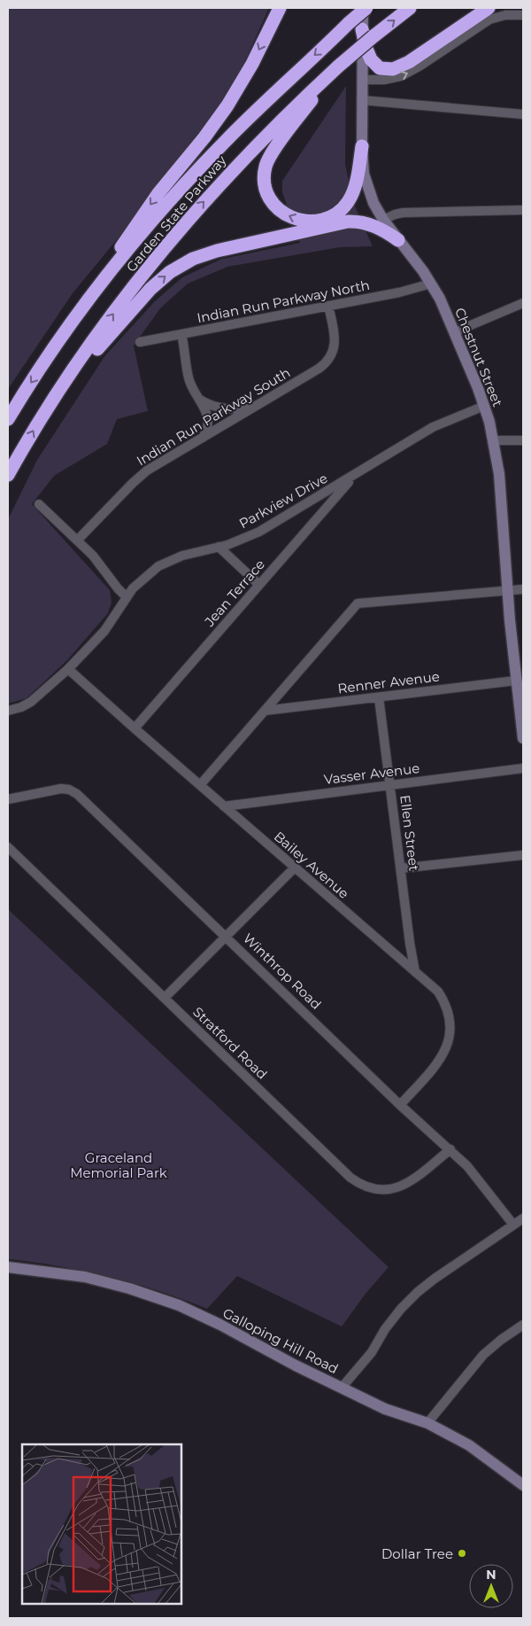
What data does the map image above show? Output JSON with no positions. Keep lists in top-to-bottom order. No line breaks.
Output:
{"streets":{"highway":["Garden State Parkway"],"main road":["Chestnut Street","Galloping Hill Road"],"street":["Indian Run Parkway North","Indian Run Parkway South","Parkview Drive","Jean Terrace","Renner Avenue","Vasser Avenue","Ellen Street","Bailey Avenue","Winthrop Road","Stratford Road"]},"crossings":[["Indian Run Parkway North","Chestnut Street"],["Indian Run Parkway North","Indian Run Parkway South"],["Chestnut Street","Parkview Drive"],["Chestnut Street","Renner Avenue"],["Parkview Drive","Jean Terrace"],["Parkview Drive","Bailey Avenue"],["Jean Terrace","Bailey Avenue"],["Renner Avenue","Ellen Street"],["Vasser Avenue","Ellen Street"],["Vasser Avenue","Bailey Avenue"],["Ellen Street","Bailey Avenue"],["Bailey Avenue","Winthrop Road"],["Winthrop Road","Stratford Road"]],"parks":["Graceland Memorial Park"],"places":["Dollar Tree"],"north":"top"}
